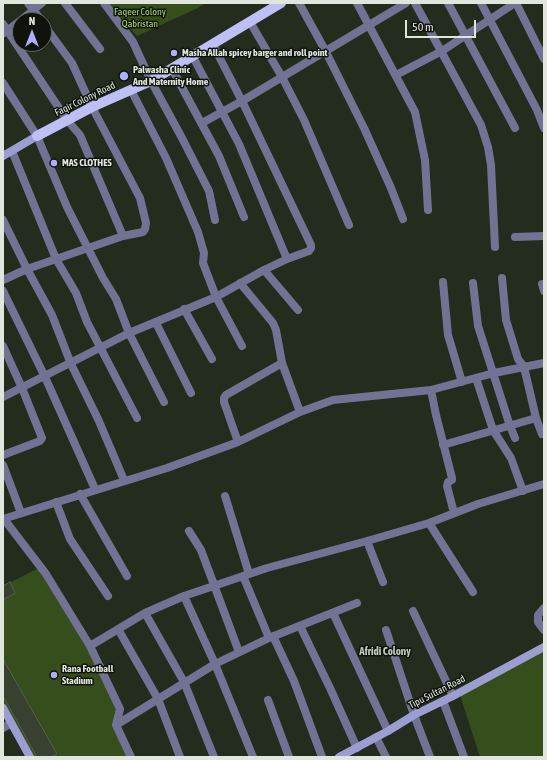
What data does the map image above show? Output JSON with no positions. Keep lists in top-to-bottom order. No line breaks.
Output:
{"streets":{"main road":["Faqir Colony Road","Tipu Sultan Road"]},"districts":["Afridi Colony"],"parks":["Faqeer Colony Qabristan"],"places":["Masha Allah spicey barger and roll point","Palwasha Clinic And Maternity Home","MAS CLOTHES","Rana Football Stadium"],"scale_bar":"50 m","north":"top"}
